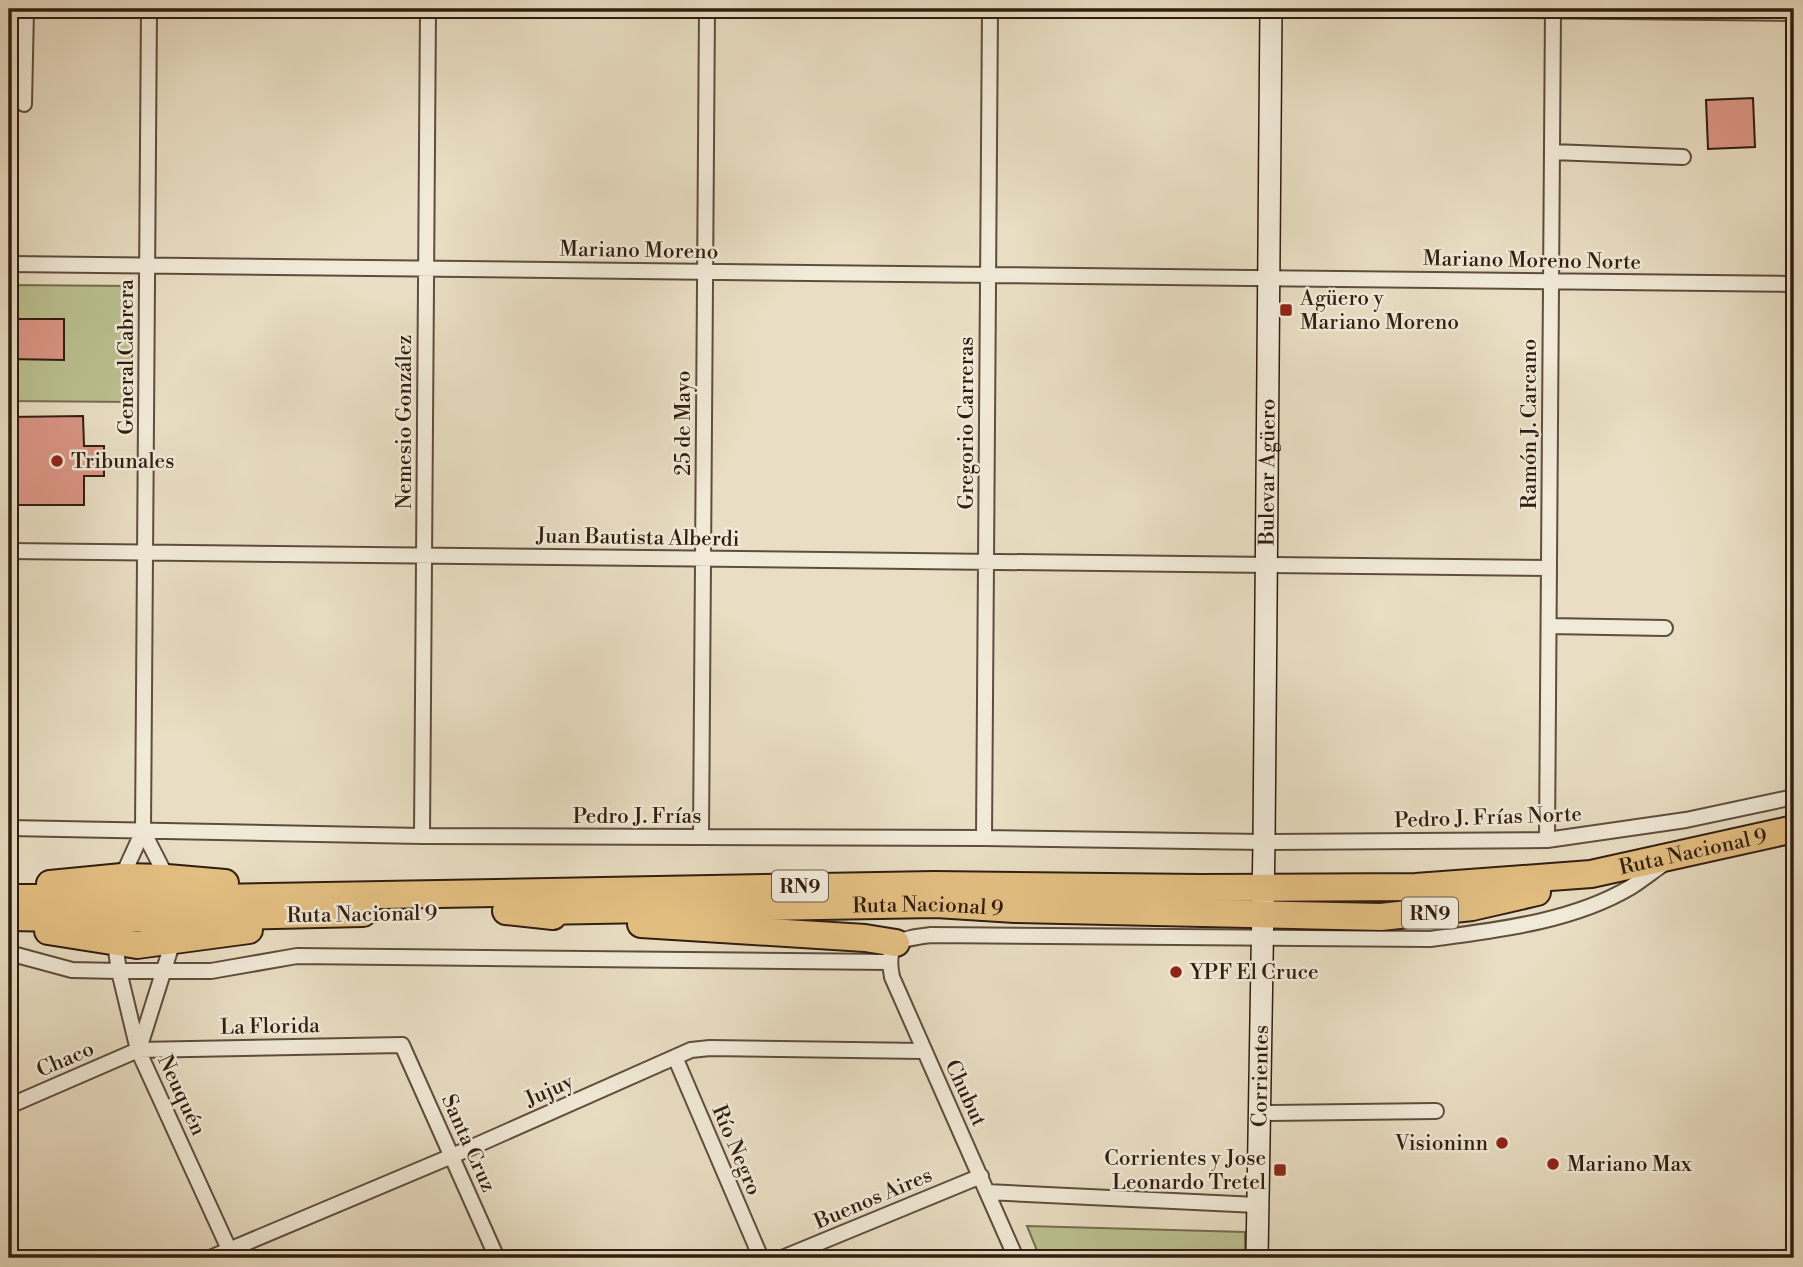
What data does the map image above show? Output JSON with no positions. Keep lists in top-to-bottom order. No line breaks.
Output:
{"streets":{"highway":["Ruta Nacional 9","RN9"],"main road":["Bulevar Agüero","Corrientes"],"street":["Mariano Moreno","Mariano Moreno Norte","General Cabrera","Nemesio González","25 de Mayo","Gregorio Carreras","Ramón J. Carcano","Juan Bautista Alberdi","Pedro J. Frías","Pedro J. Frías Norte","La Florida","Chaco","Jujuy","Chubut","Neuquén","Santa Cruz","Río Negro","Buenos Aires"]},"crossings":[["Mariano Moreno","Mariano Moreno Norte"],["Mariano Moreno","General Cabrera"],["Mariano Moreno","Nemesio González"],["Mariano Moreno","25 de Mayo"],["Mariano Moreno","Gregorio Carreras"],["Mariano Moreno","Bulevar Agüero"],["Mariano Moreno Norte","Ramón J. Carcano"],["Mariano Moreno Norte","Bulevar Agüero"],["General Cabrera","Juan Bautista Alberdi"],["General Cabrera","Pedro J. Frías"],["Nemesio González","Juan Bautista Alberdi"],["Nemesio González","Pedro J. Frías"],["25 de Mayo","Juan Bautista Alberdi"],["25 de Mayo","Pedro J. Frías"],["Gregorio Carreras","Juan Bautista Alberdi"],["Gregorio Carreras","Pedro J. Frías"],["Ramón J. Carcano","Juan Bautista Alberdi"],["Ramón J. Carcano","Pedro J. Frías Norte"],["Bulevar Agüero","Juan Bautista Alberdi"],["Bulevar Agüero","Pedro J. Frías"],["Bulevar Agüero","Pedro J. Frías Norte"],["Bulevar Agüero","Ruta Nacional 9"],["Bulevar Agüero","Corrientes"],["Pedro J. Frías","Pedro J. Frías Norte"],["Ruta Nacional 9","Corrientes"],["Ruta Nacional 9","Neuquén"],["La Florida","Chaco"],["La Florida","Neuquén"],["La Florida","Santa Cruz"],["Chaco","Neuquén"],["Jujuy","Chubut"],["Jujuy","Neuquén"],["Jujuy","Santa Cruz"],["Jujuy","Río Negro"],["Chubut","Buenos Aires"]],"places":{"transit":["Agüero y Mariano Moreno","Corrientes y Jose Leonardo Tretel"],"other":["Tribunales","YPF El Cruce","Visioninn","Mariano Max"]}}
